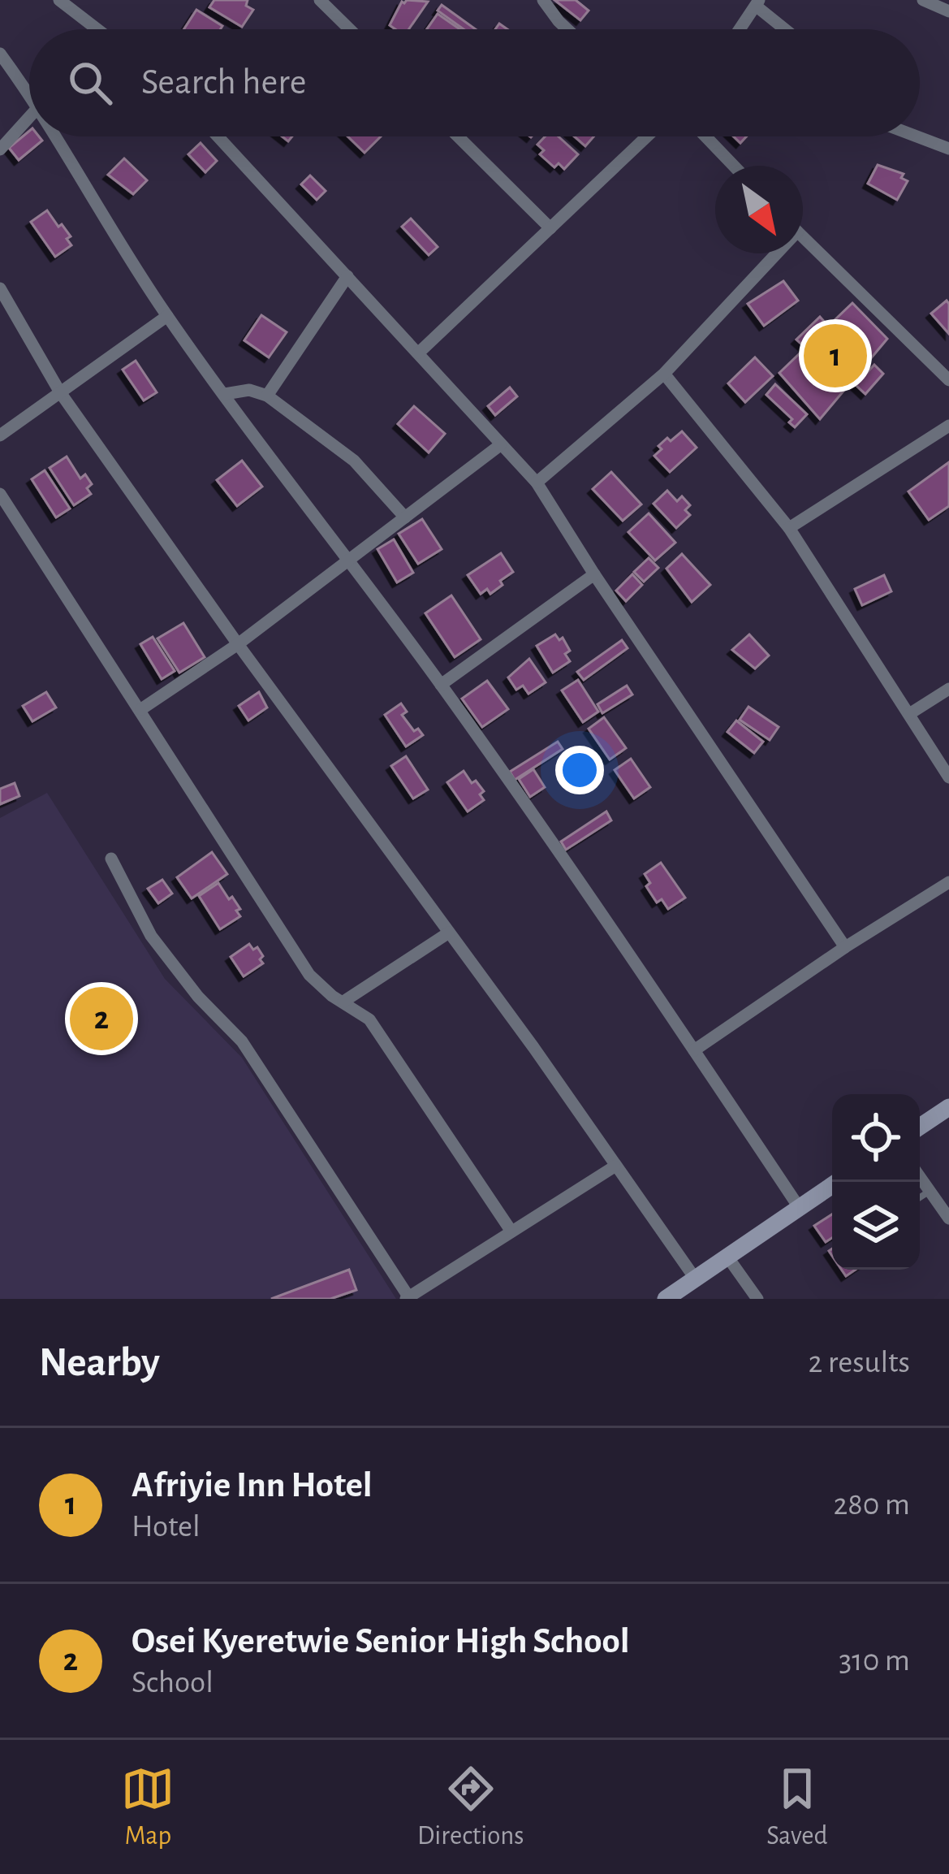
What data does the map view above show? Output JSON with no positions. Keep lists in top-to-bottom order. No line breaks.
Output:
{"north":"bottom right","page":{"search":"Search here","pins":["1","2"],"heading":["Nearby","2 results"],"list":[{"mark":"1","name":"Afriyie Inn Hotel","note":"Hotel","value":"280 m"},{"mark":"2","name":"Osei Kyeretwie Senior High School","note":"School","value":"310 m"}],"nav":["Map","Directions","Saved"]}}
